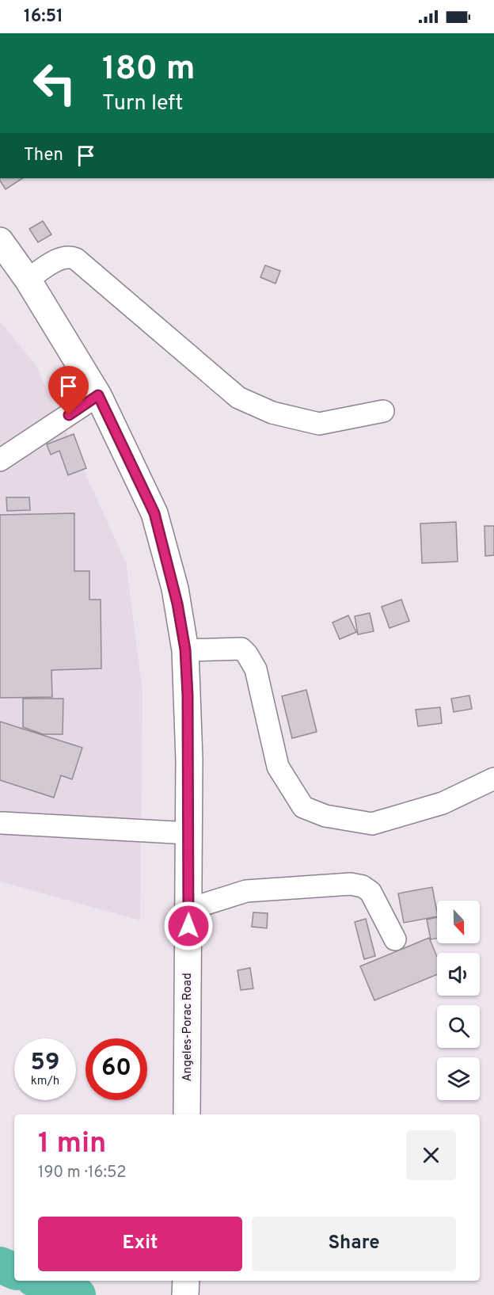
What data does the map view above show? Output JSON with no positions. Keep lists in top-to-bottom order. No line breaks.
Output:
{"streets":{"main road":["Angeles-Porac Road"]},"north":"bottom","page":{"status":"16:51","turn":["180 m","Turn left"],"then":"Then","speed":"59 km/h","limit":"60","heading":["1 min","190 m · 16:52"],"buttons":["Exit","Share"]}}
